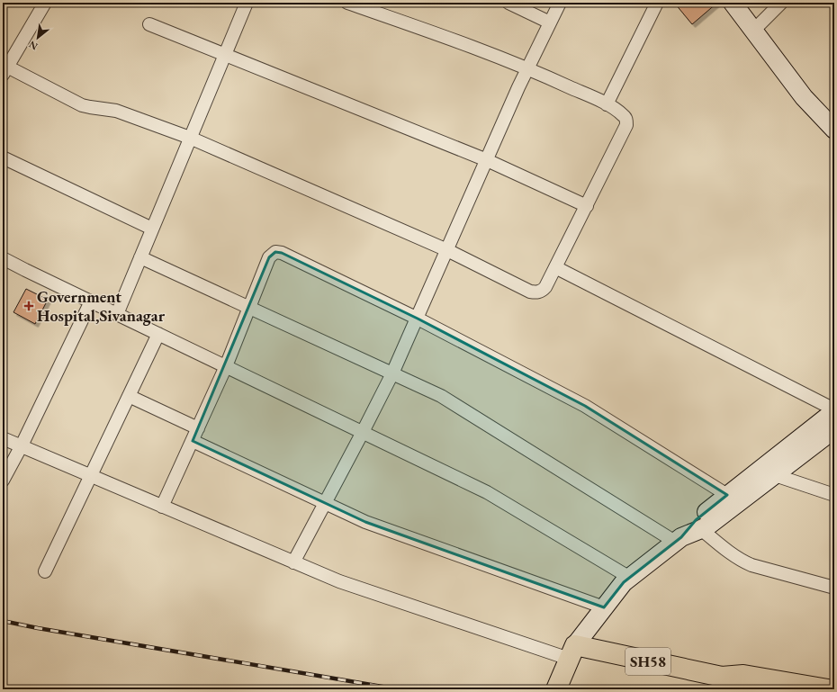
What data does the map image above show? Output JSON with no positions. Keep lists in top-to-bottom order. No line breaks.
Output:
{"streets":{"main road":["SH58"]},"places":{"health":["Government Hospital,Sivanagar"]},"north":"bottom left"}
